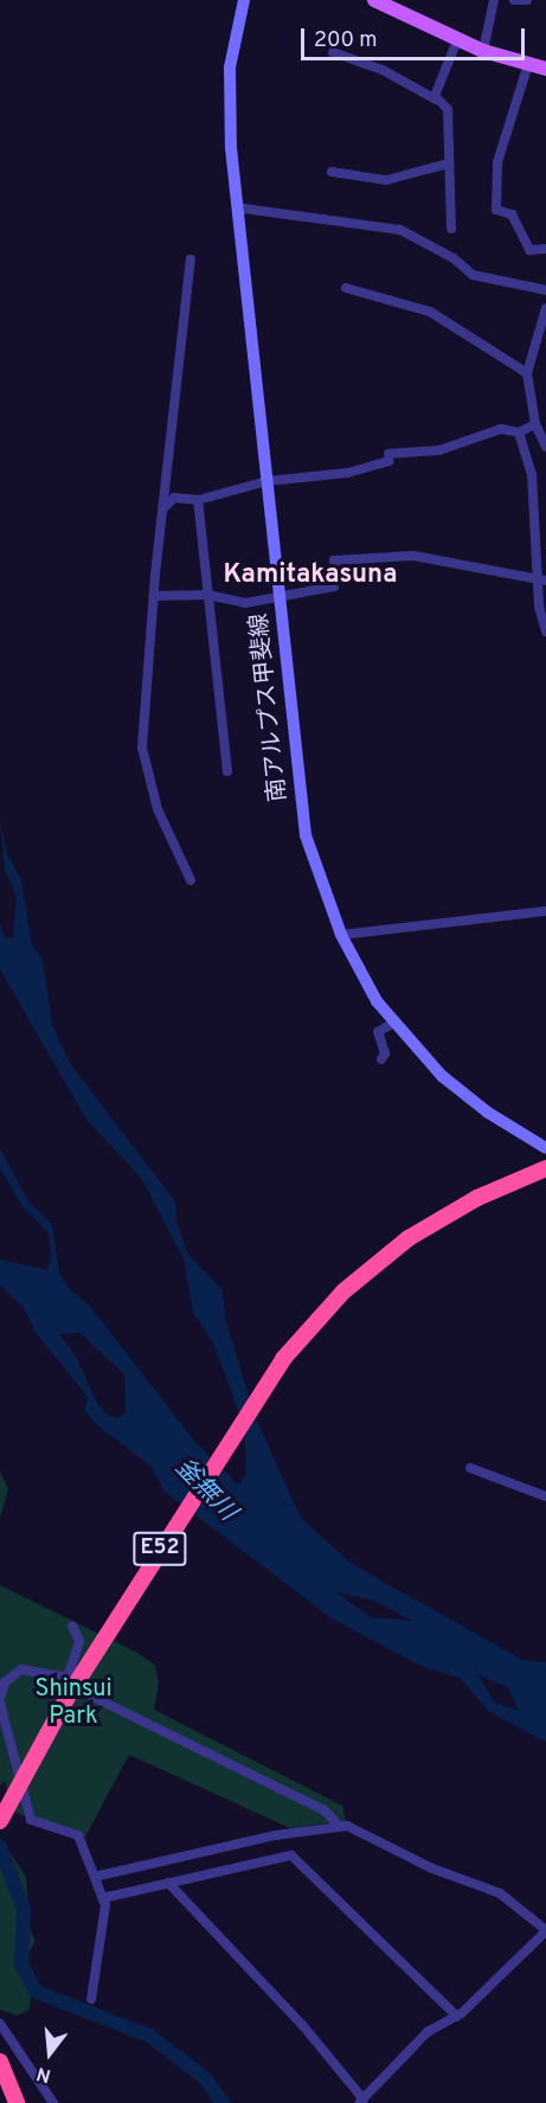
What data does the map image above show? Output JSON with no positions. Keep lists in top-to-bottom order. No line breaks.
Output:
{"streets":{"highway":["E52"],"main road":["南アルプス甲斐線"]},"districts":["Kamitakasuna"],"water":["釜無川"],"parks":["Shinsui Park"],"scale_bar":"200 m","north":"bottom"}
